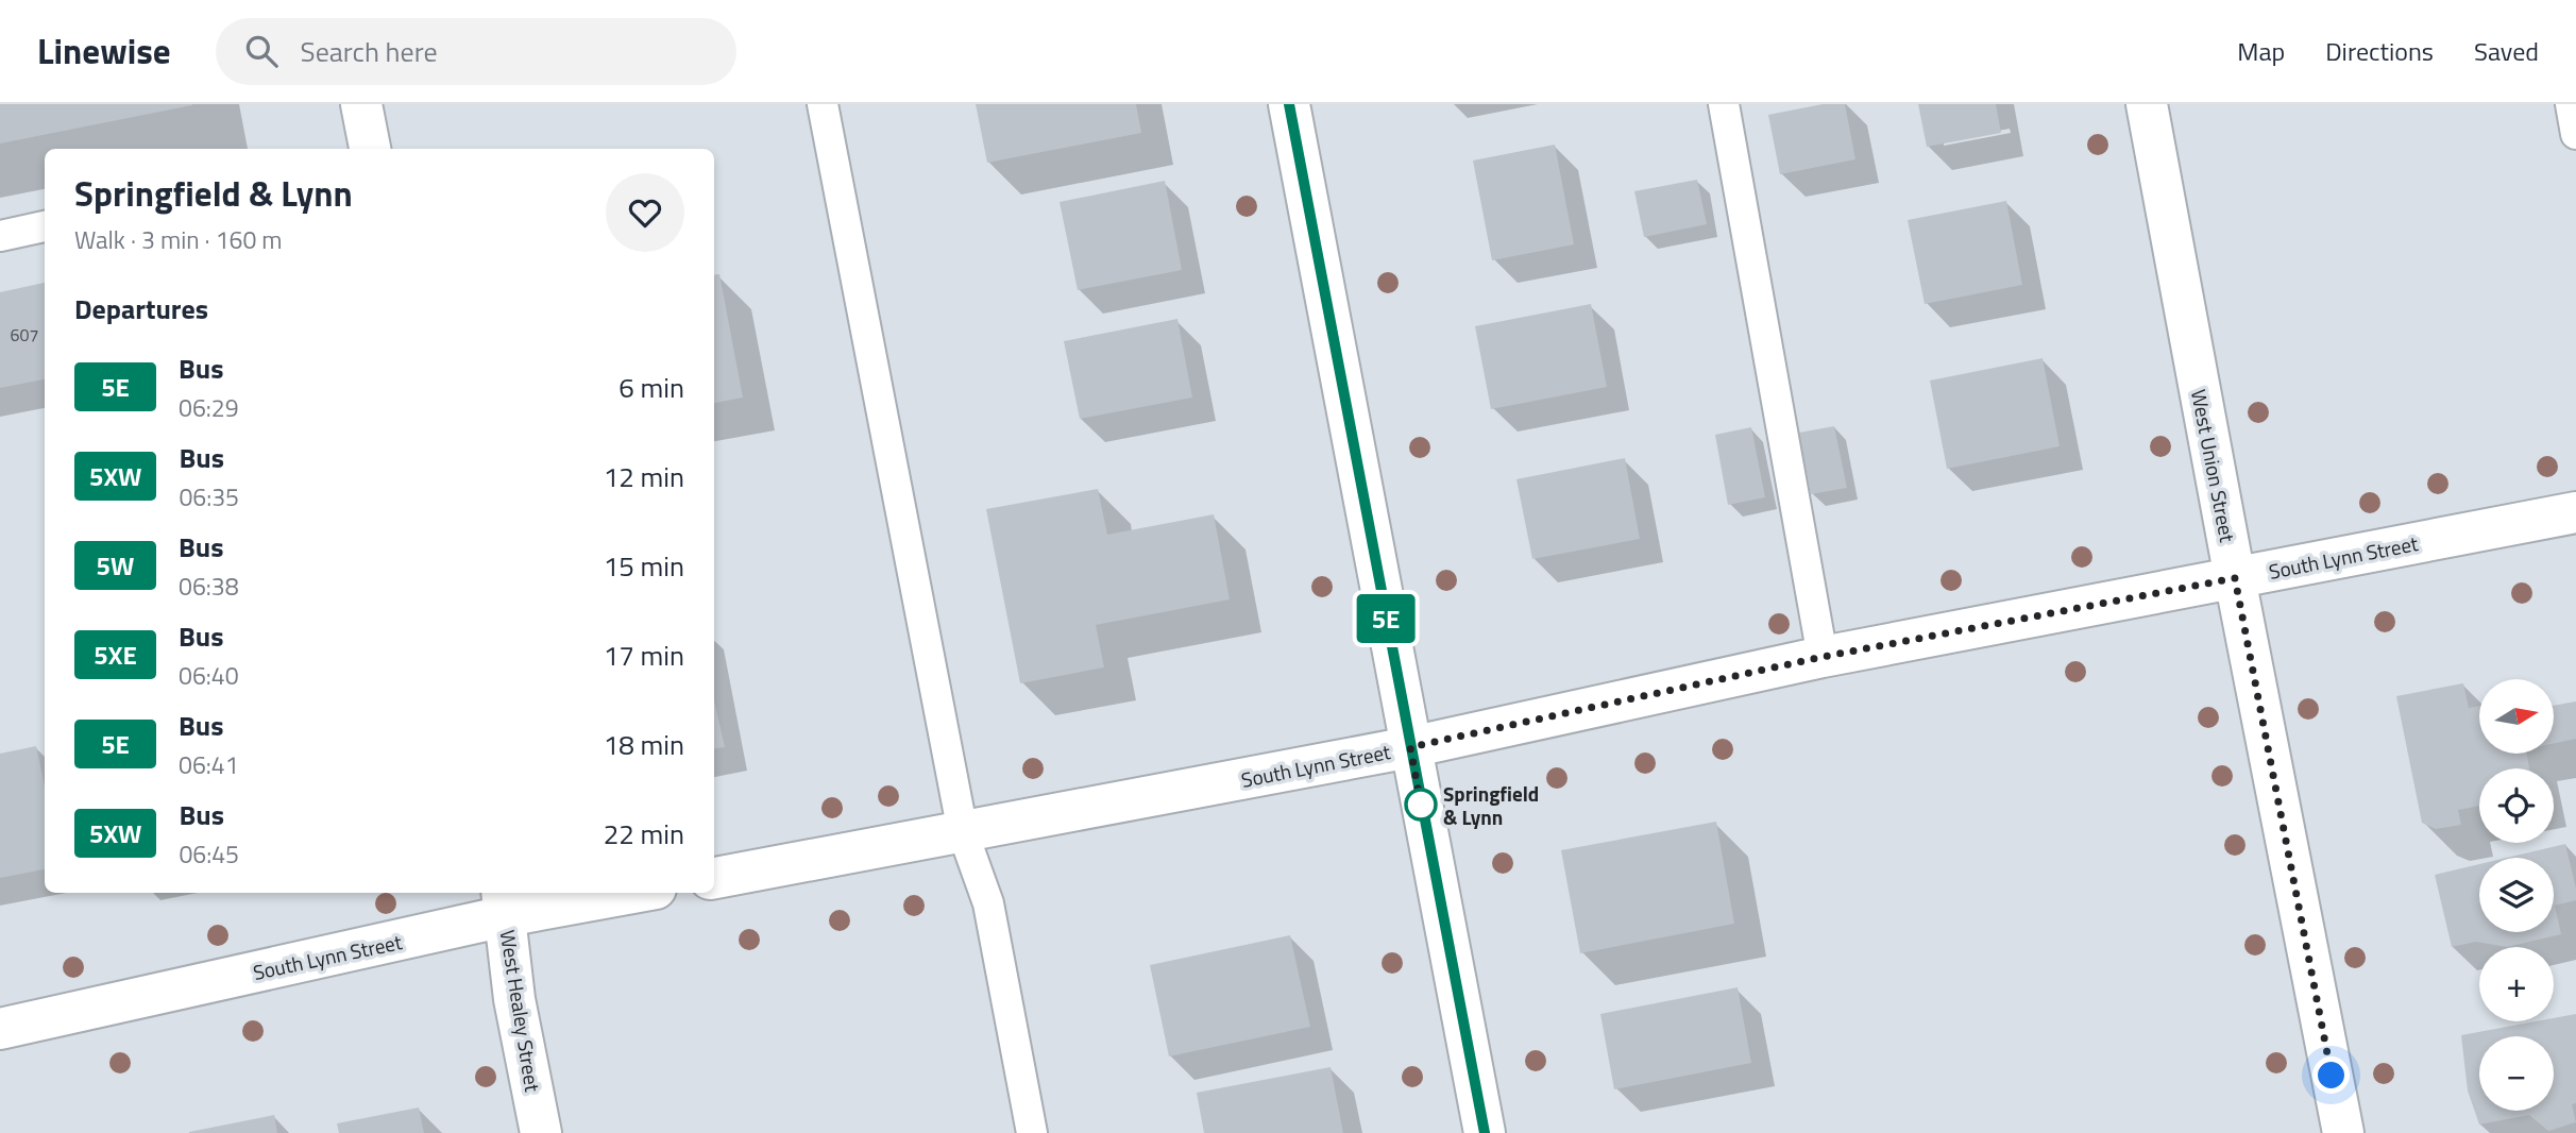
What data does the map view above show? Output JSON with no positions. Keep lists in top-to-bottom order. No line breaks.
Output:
{"streets":{"street":["West Union Street","South Lynn Street","West Healey Street"]},"crossings":[["West Union Street","South Lynn Street"],["South Lynn Street","West Healey Street"]],"places":["Springfield & Lynn"],"lines":["bus line 5E"],"house_numbers":["607"],"north":"right","page":{"header":"Linewise","search":"Search here","nav":["Map","Directions","Saved"],"on_map":"5E","heading":[["Springfield & Lynn","Walk · 3 min · 160 m"],"Departures"],"list":[{"mark":"5E","name":"Bus","note":"06:29","value":"6 min"},{"mark":"5XW","name":"Bus","note":"06:35","value":"12 min"},{"mark":"5W","name":"Bus","note":"06:38","value":"15 min"},{"mark":"5XE","name":"Bus","note":"06:40","value":"17 min"},{"mark":"5E","name":"Bus","note":"06:41","value":"18 min"},{"mark":"5XW","name":"Bus","note":"06:45","value":"22 min"}],"map_buttons":["+","−"]}}
